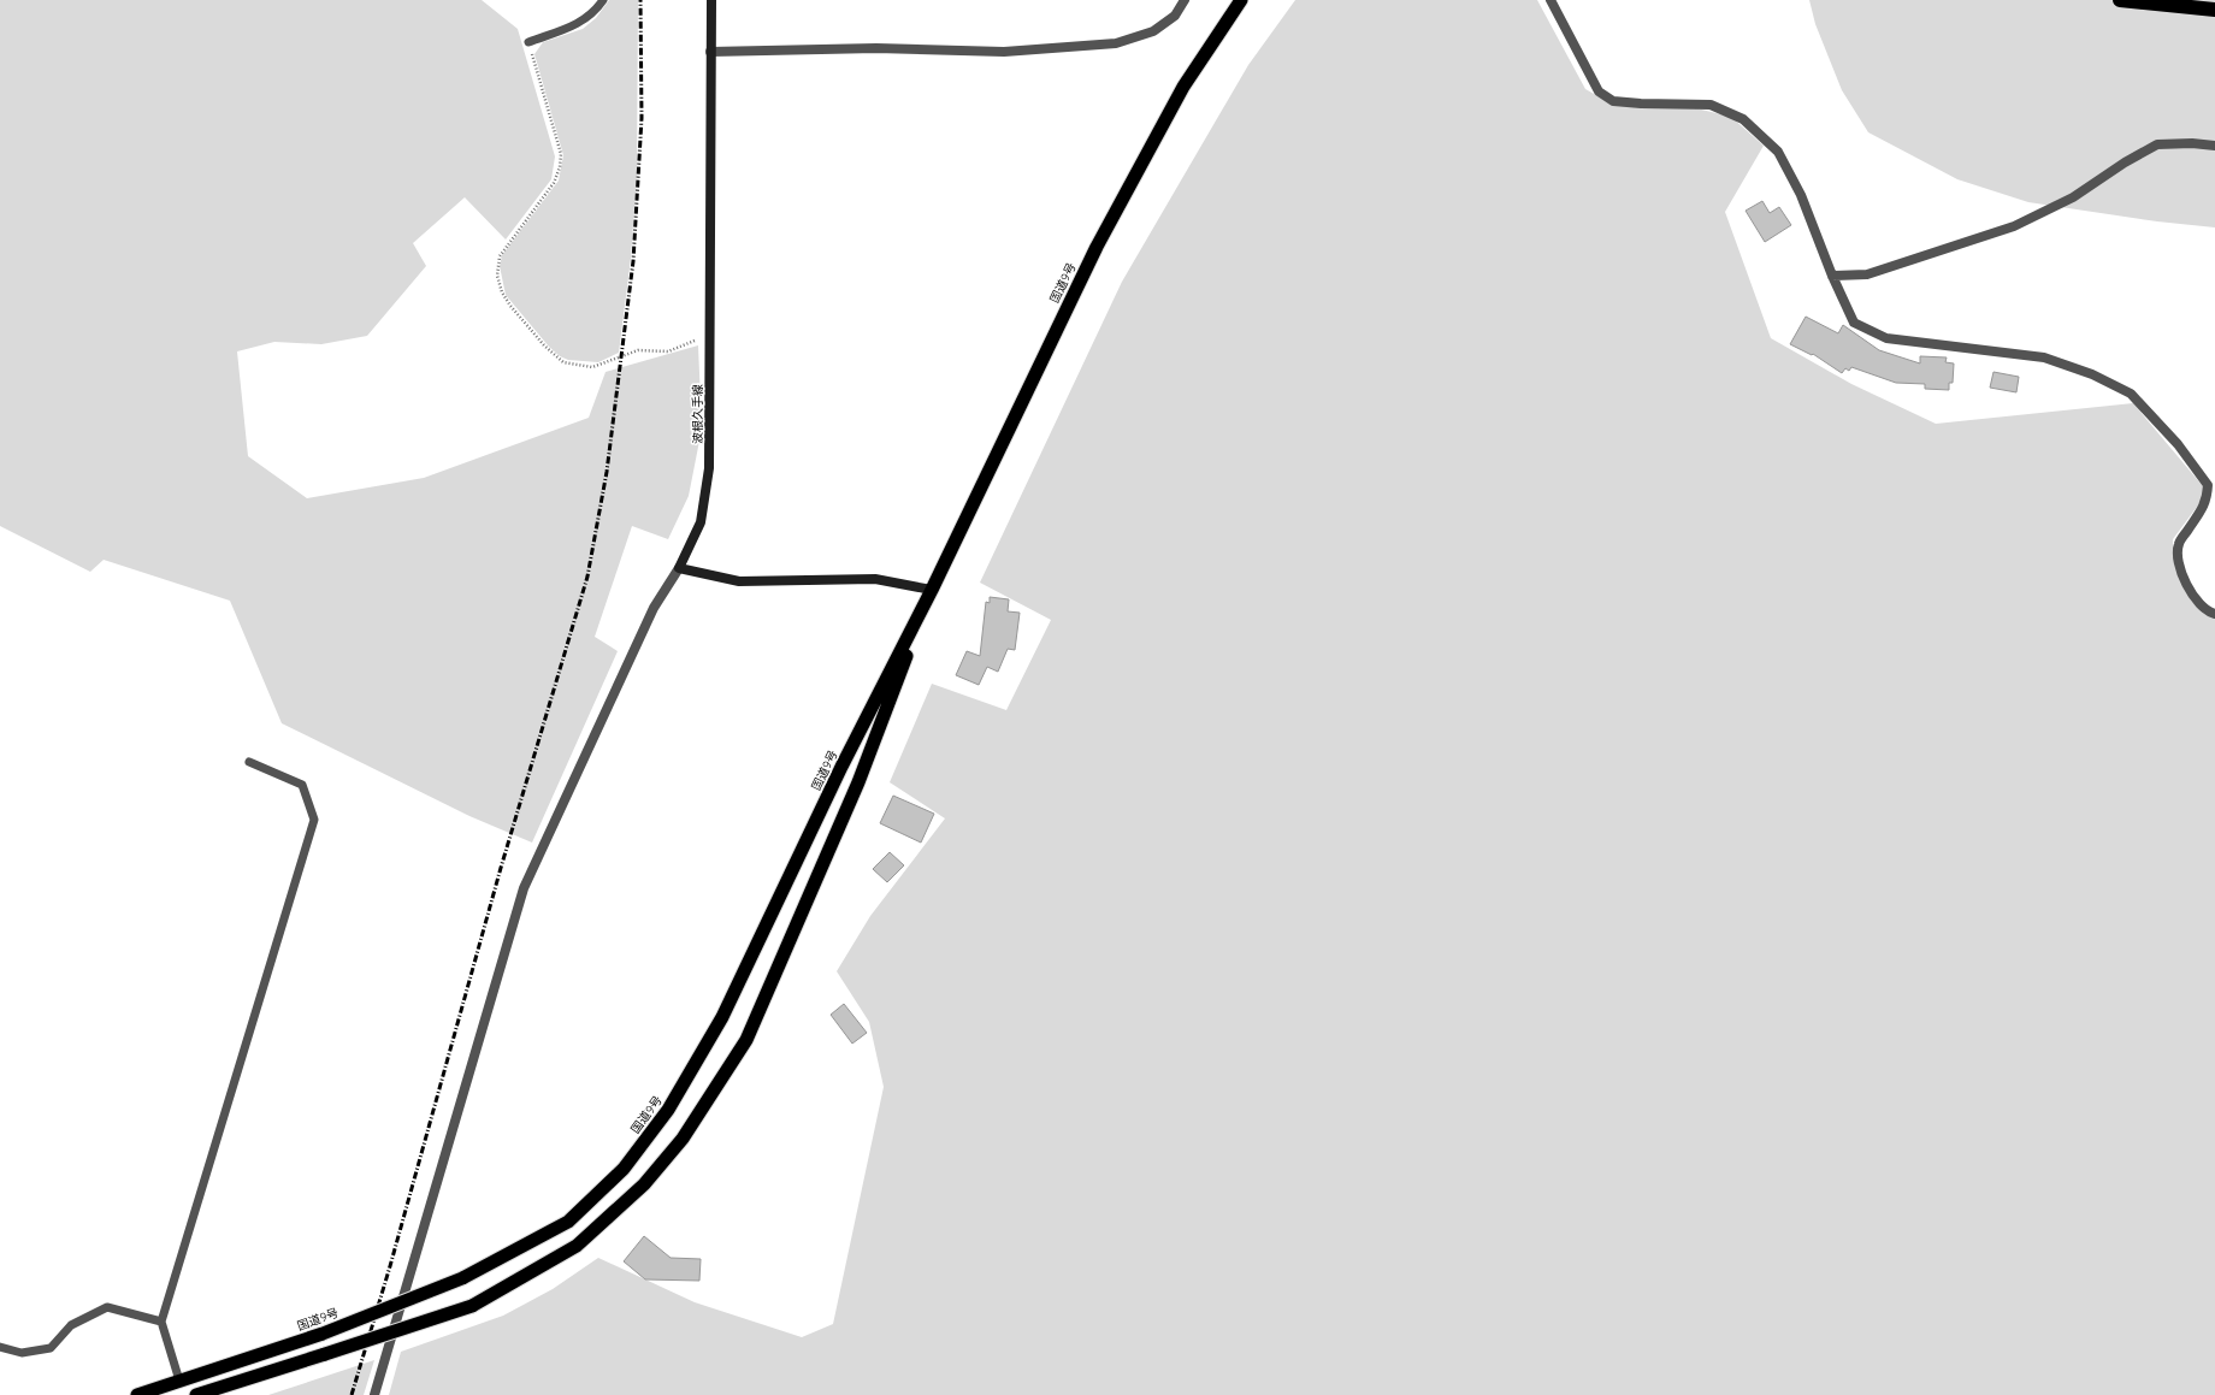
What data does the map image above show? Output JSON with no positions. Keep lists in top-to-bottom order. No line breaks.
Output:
{"streets":{"highway":["国道9号"],"main road":["波根久手線"]}}
